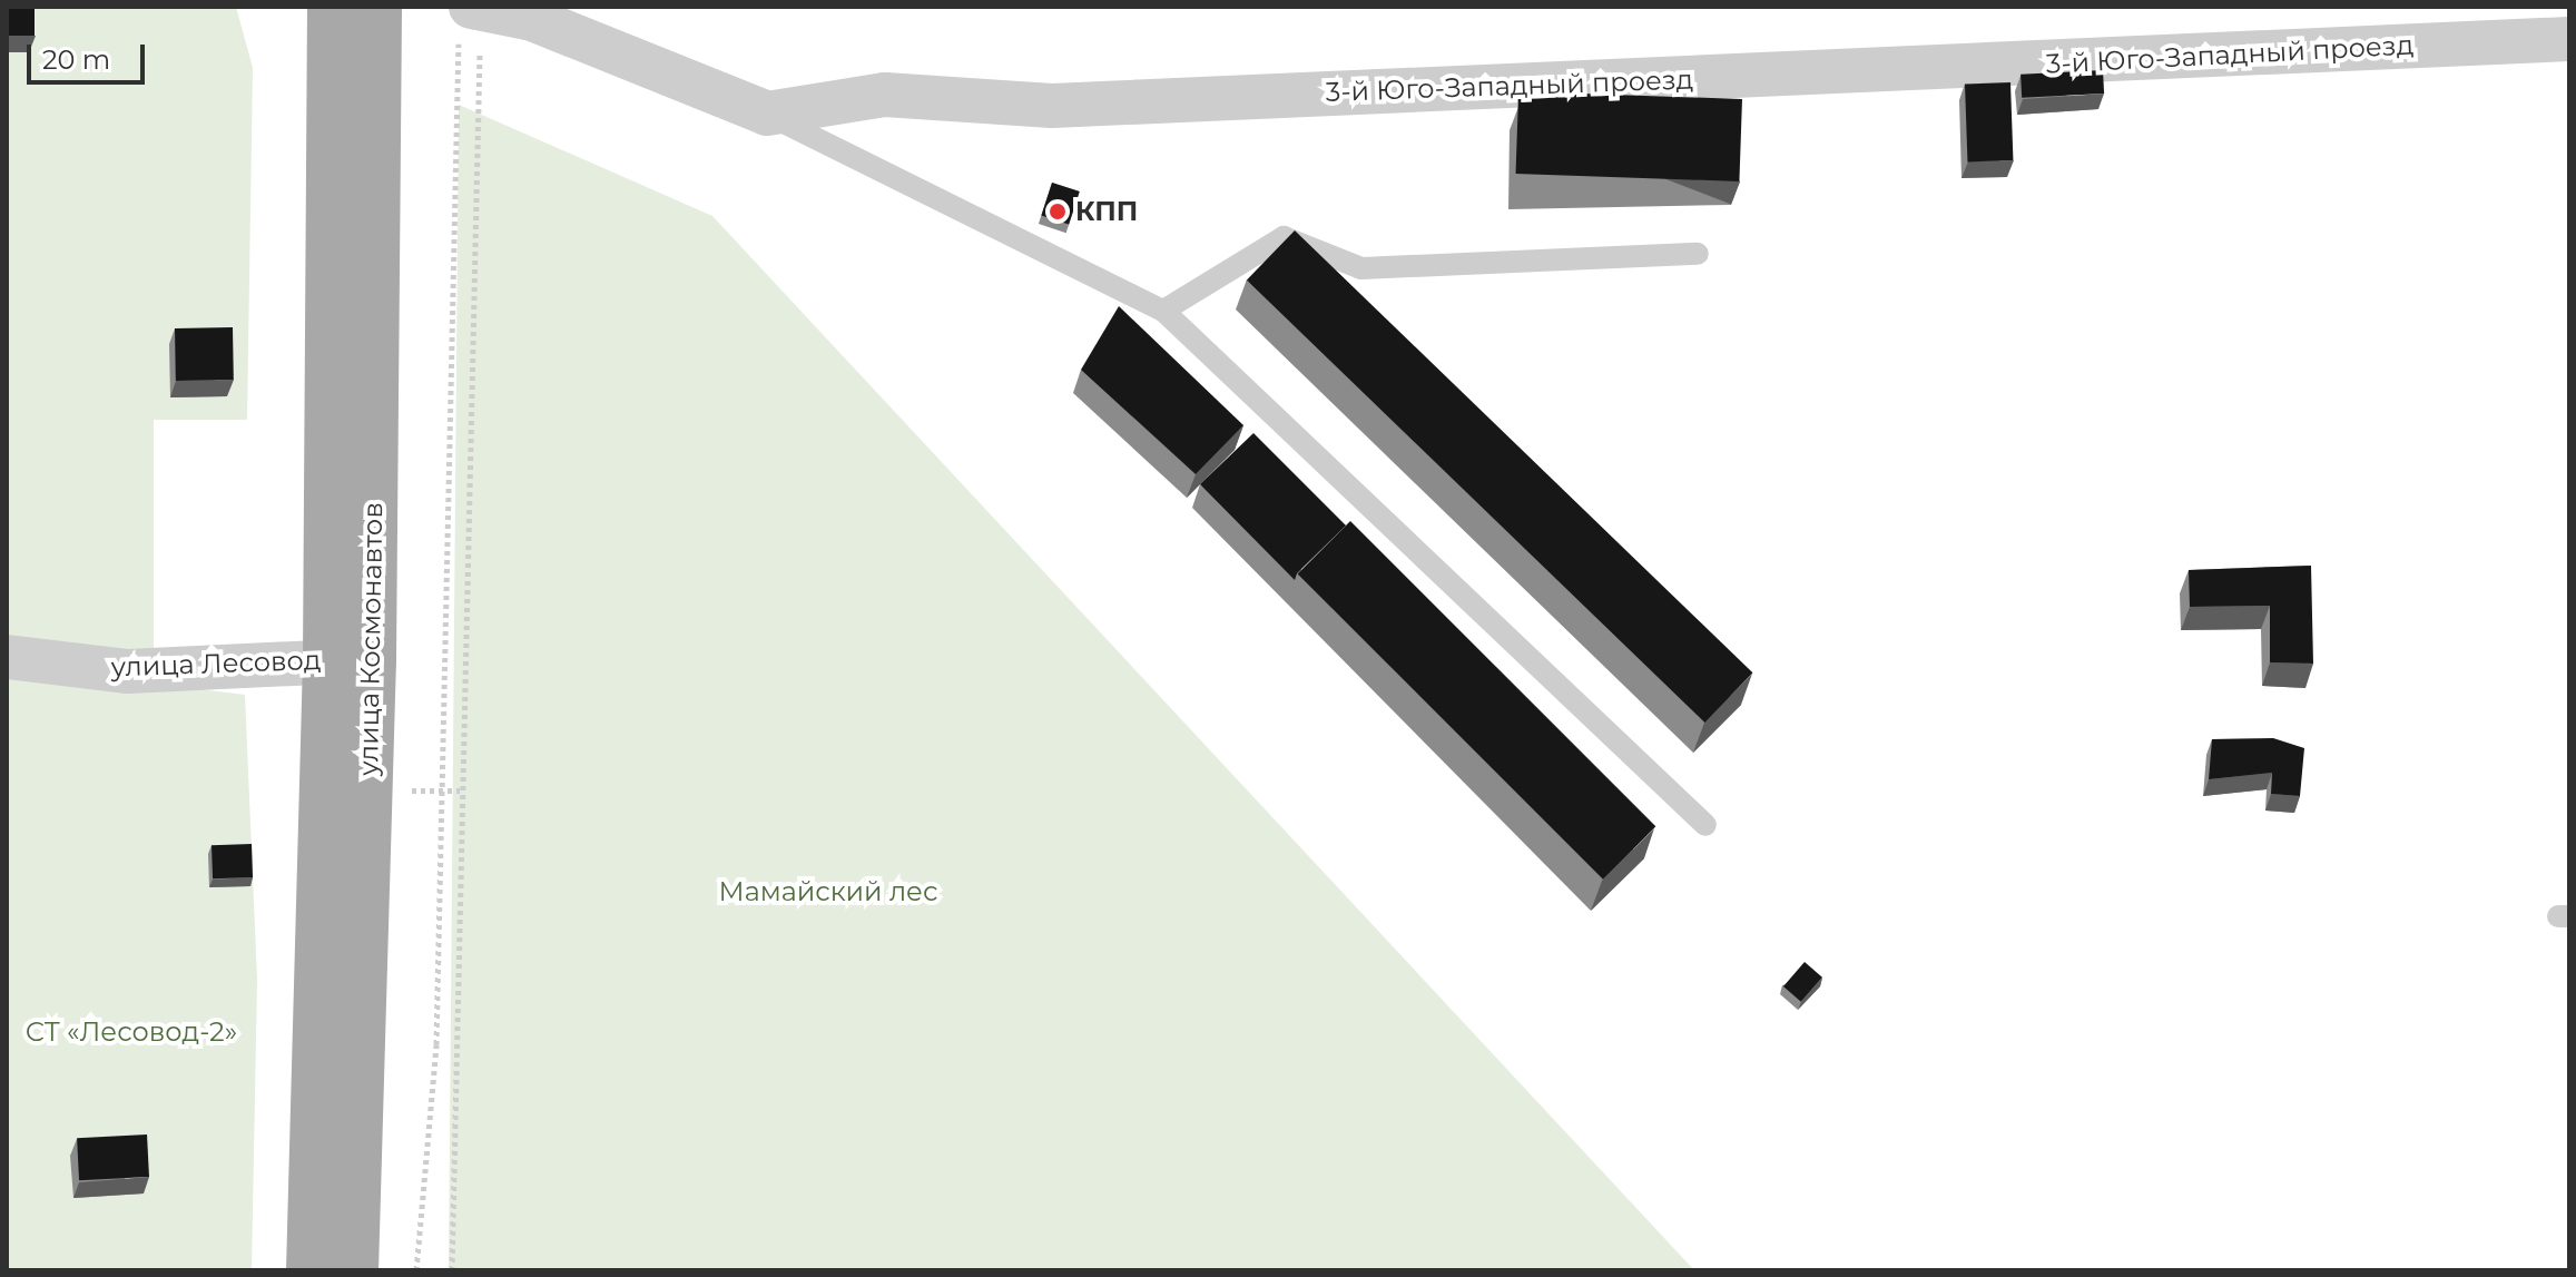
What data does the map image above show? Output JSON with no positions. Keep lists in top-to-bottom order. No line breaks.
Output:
{"streets":{"main road":["улица Космонавтов"],"street":["3-й Юго-Западный проезд","улица Лесовод"]},"crossings":[["улица Космонавтов","улица Лесовод"]],"parks":["Мамайский лес","СТ «Лесовод-2»"],"places":["КПП"],"scale_bar":"20 m"}
